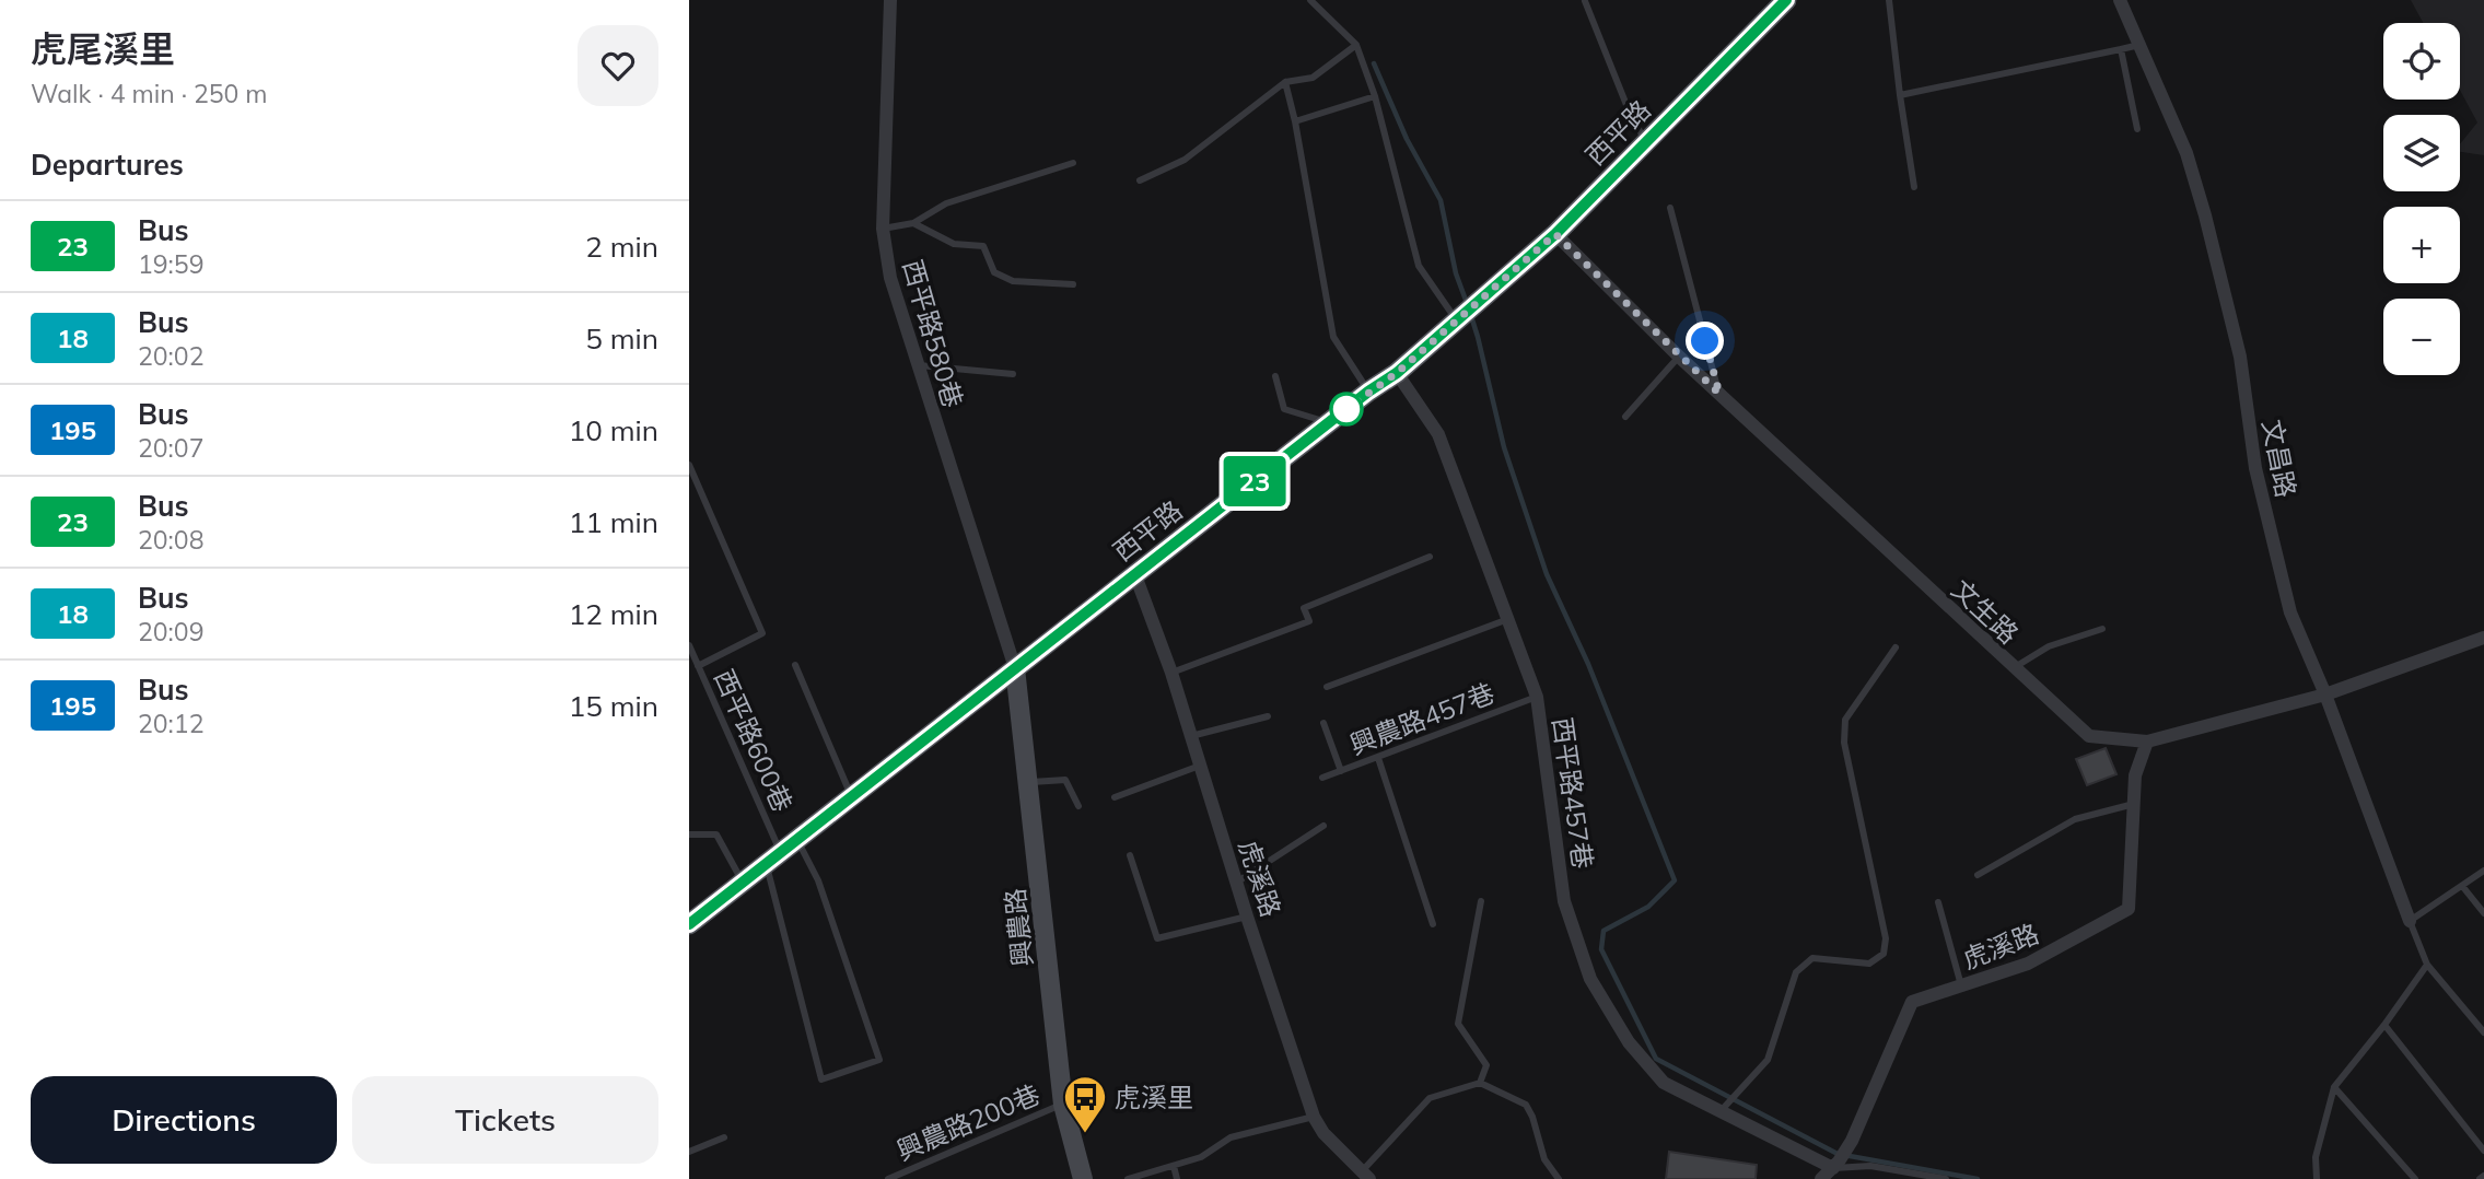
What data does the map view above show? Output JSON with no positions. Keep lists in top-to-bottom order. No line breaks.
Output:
{"streets":{"main road":["西平路"],"street":["西平路580巷","文昌路","文生路","西平路457巷","虎溪路","興農路"],"lane":["興農路457巷","西平路600巷","興農路200巷"]},"crossings":[["西平路","西平路580巷"],["西平路","文生路"],["西平路","西平路600巷"],["西平路","西平路457巷"],["西平路","虎溪路"],["西平路","興農路"],["西平路580巷","興農路"],["文昌路","文生路"],["文生路","虎溪路"],["興農路457巷","西平路457巷"],["西平路457巷","虎溪路"],["興農路","興農路200巷"]],"places":{"bus stop":["虎溪里"]},"lines":["bus line 23"],"page":{"heading":[["虎尾溪里","Walk · 4 min · 250 m"],"Departures"],"on_map":"23","map_buttons":["+","−"],"list":[{"mark":"23","name":"Bus","note":"19:59","value":"2 min"},{"mark":"18","name":"Bus","note":"20:02","value":"5 min"},{"mark":"195","name":"Bus","note":"20:07","value":"10 min"},{"mark":"23","name":"Bus","note":"20:08","value":"11 min"},{"mark":"18","name":"Bus","note":"20:09","value":"12 min"},{"mark":"195","name":"Bus","note":"20:12","value":"15 min"}],"buttons":["Directions","Tickets"]}}
